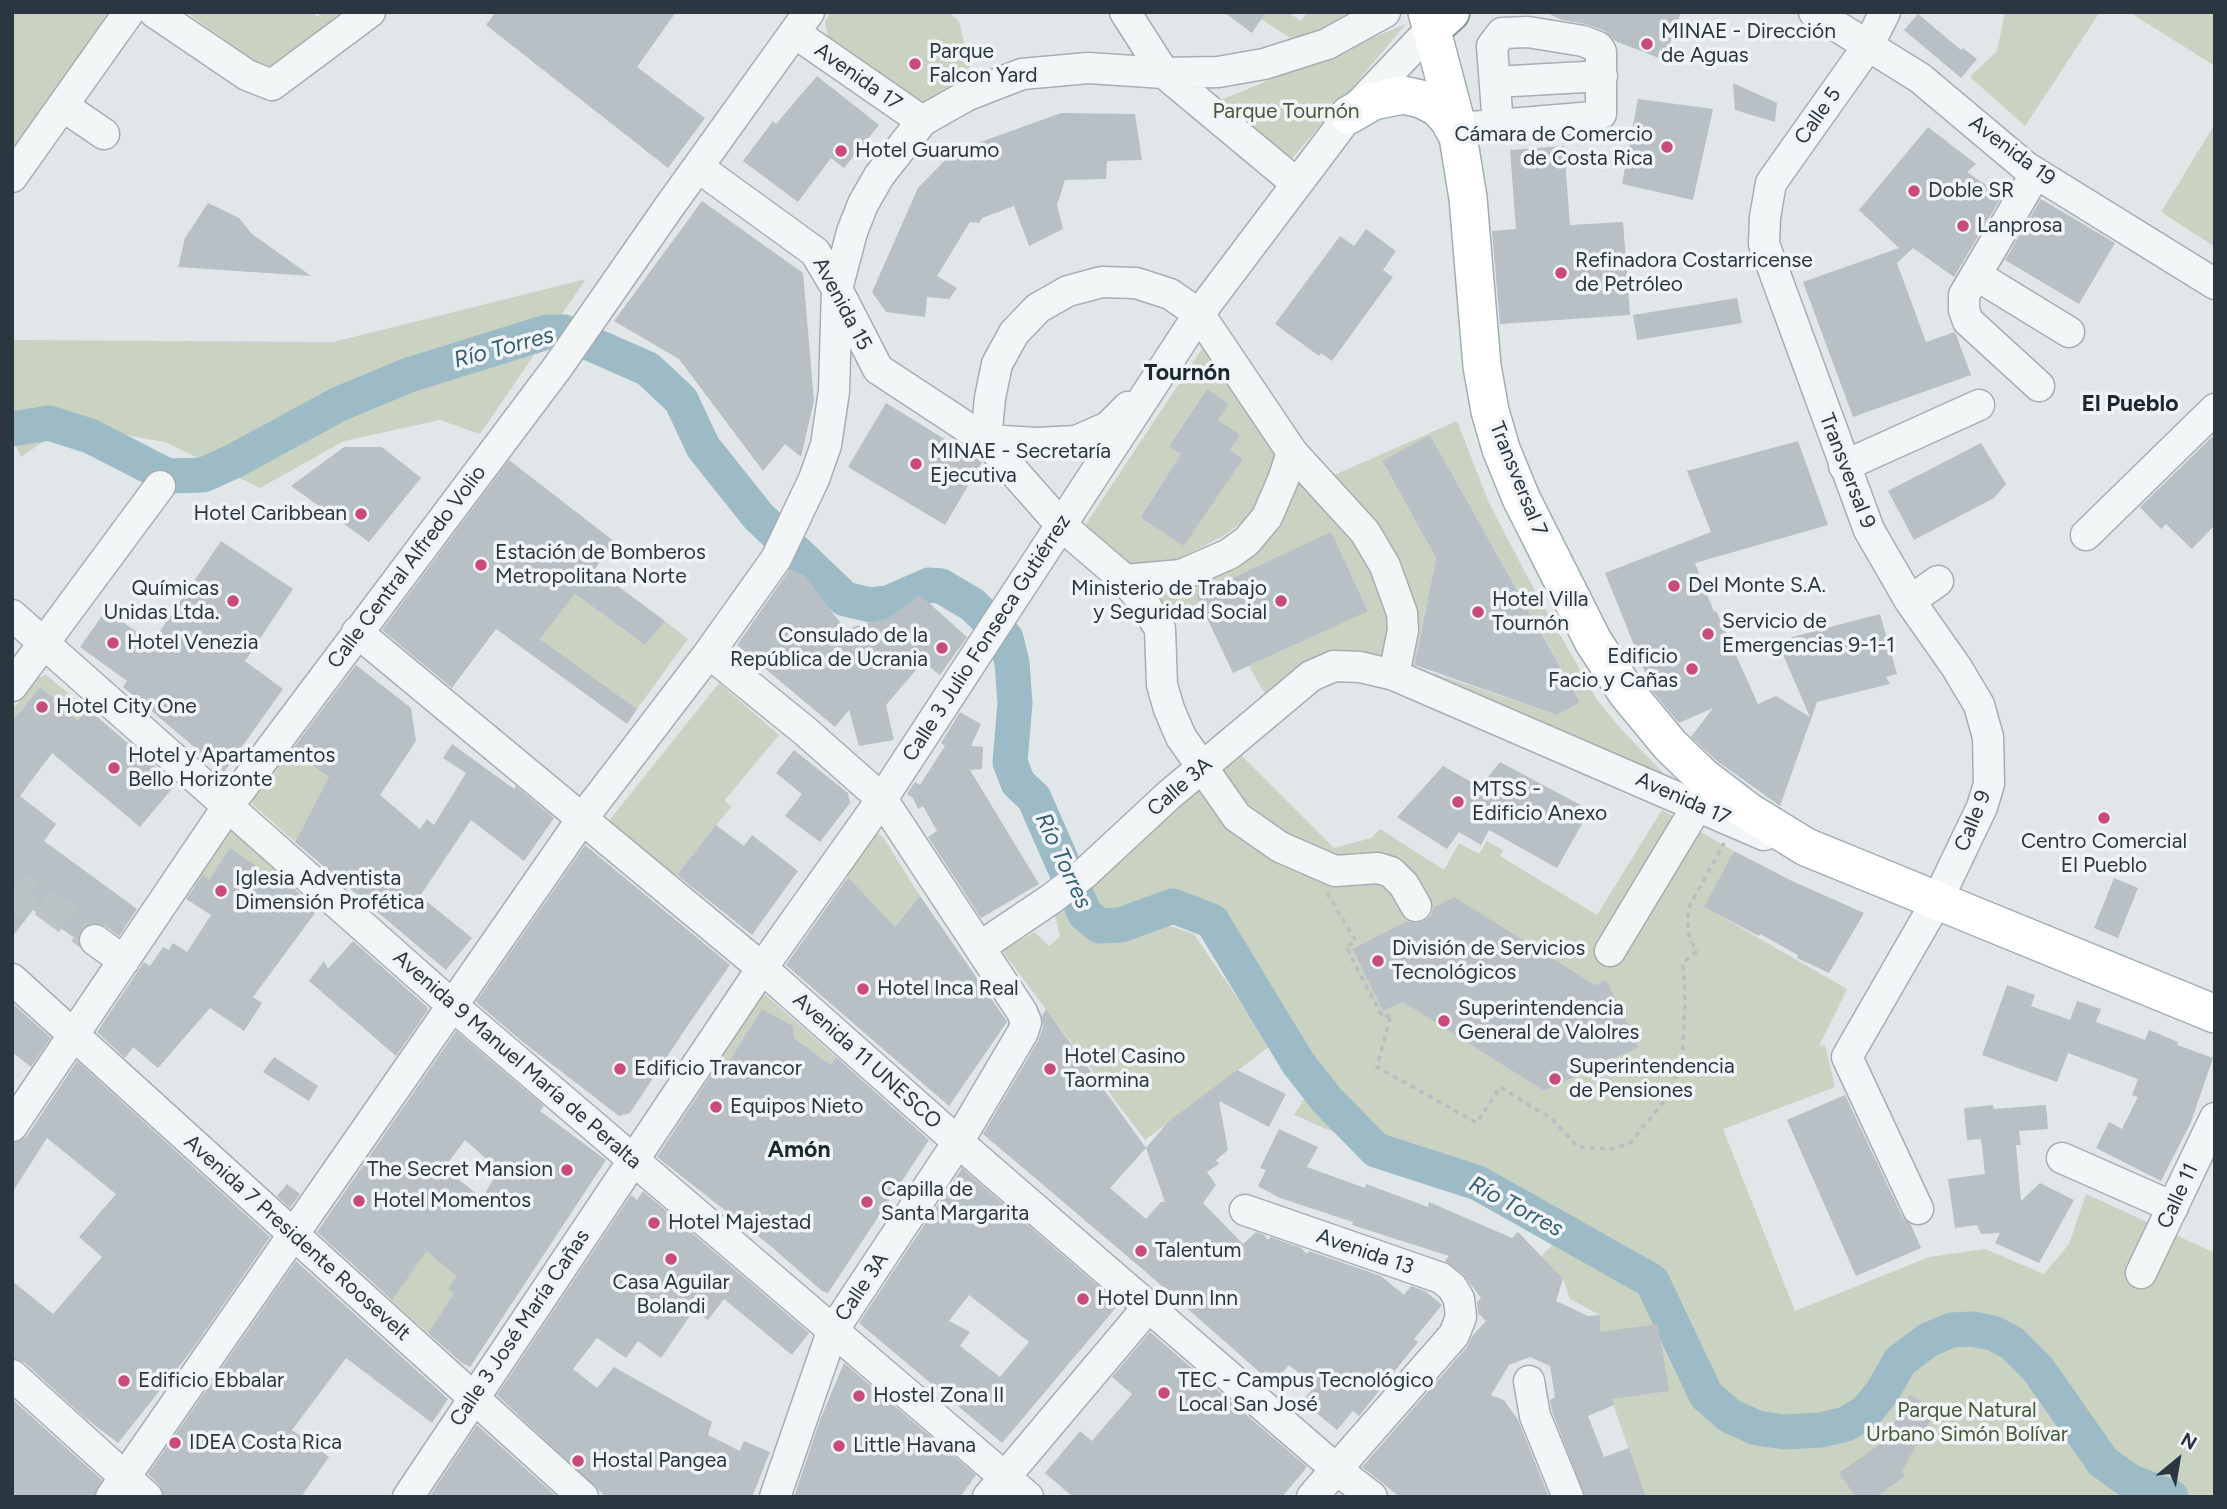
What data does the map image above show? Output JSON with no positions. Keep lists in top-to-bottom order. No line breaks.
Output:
{"streets":{"main road":["Avenida 17","Transversal 7"],"street":["Calle 5","Avenida 19","Avenida 15","Transversal 9","Calle Central Alfredo Volio","Calle 3 Julio Fonseca Gutiérrez","Calle 3A","Calle 9","Avenida 9 Manuel María de Peralta","Avenida 11 UNESCO","Calle 11","Avenida 7 Presidente Roosevelt","Avenida 13","Calle 3 José María Cañas"]},"crossings":[["Avenida 17","Transversal 7"],["Avenida 17","Calle Central Alfredo Volio"],["Avenida 17","Calle 3A"],["Avenida 17","Calle 9"],["Calle 5","Avenida 19"],["Calle 5","Transversal 9"],["Avenida 15","Calle Central Alfredo Volio"],["Avenida 15","Calle 3 Julio Fonseca Gutiérrez"],["Avenida 15","Calle 3A"],["Transversal 9","Calle 9"],["Transversal 7","Calle 3 Julio Fonseca Gutiérrez"],["Calle Central Alfredo Volio","Avenida 9 Manuel María de Peralta"],["Calle Central Alfredo Volio","Avenida 11 UNESCO"],["Calle Central Alfredo Volio","Avenida 7 Presidente Roosevelt"],["Calle 3 Julio Fonseca Gutiérrez","Avenida 9 Manuel María de Peralta"],["Calle 3 Julio Fonseca Gutiérrez","Avenida 11 UNESCO"],["Calle 3 Julio Fonseca Gutiérrez","Calle 3 José María Cañas"],["Calle 3A","Avenida 9 Manuel María de Peralta"],["Calle 3A","Avenida 11 UNESCO"],["Avenida 9 Manuel María de Peralta","Calle 3 José María Cañas"],["Avenida 11 UNESCO","Avenida 13"],["Avenida 7 Presidente Roosevelt","Calle 3 José María Cañas"]],"districts":["Tournón","El Pueblo","Amón"],"water":["Río Torres"],"parks":["Parque Tournón","Parque Natural Urbano Simón Bolívar"],"places":["MINAE - Dirección de Aguas","Parque Falcon Yard","Cámara de Comercio de Costa Rica","Hotel Guarumo","Doble SR","Lanprosa","Refinadora Costarricense de Petróleo","MINAE - Secretaría Ejecutiva","Hotel Caribbean","Estación de Bomberos Metropolitana Norte","Del Monte S.A.","Químicas Unidas Ltda.","Ministerio de Trabajo y Seguridad Social","Hotel Villa Tournón","Servicio de Emergencias 9-1-1","Hotel Venezia","Consulado de la República de Ucrania","Edificio Facio y Cañas","Hotel City One","Hotel y Apartamentos Bello Horizonte","MTSS - Edificio Anexo","Centro Comercial El Pueblo","Iglesia Adventista Dimensión Profética","División de Servicios Tecnológicos","Hotel Inca Real","Superintendencia General de Valolres","Edificio Travancor","Hotel Casino Taormina","Superintendencia de Pensiones","Equipos Nieto","The Secret Mansion","Hotel Momentos","Capilla de Santa Margarita","Hotel Majestad","Talentum","Casa Aguilar Bolandi","Hotel Dunn Inn","Edificio Ebbalar","TEC - Campus Tecnológico Local San José","Hostel Zona II","IDEA Costa Rica","Little Havana","Hostal Pangea"],"north":"top right"}
